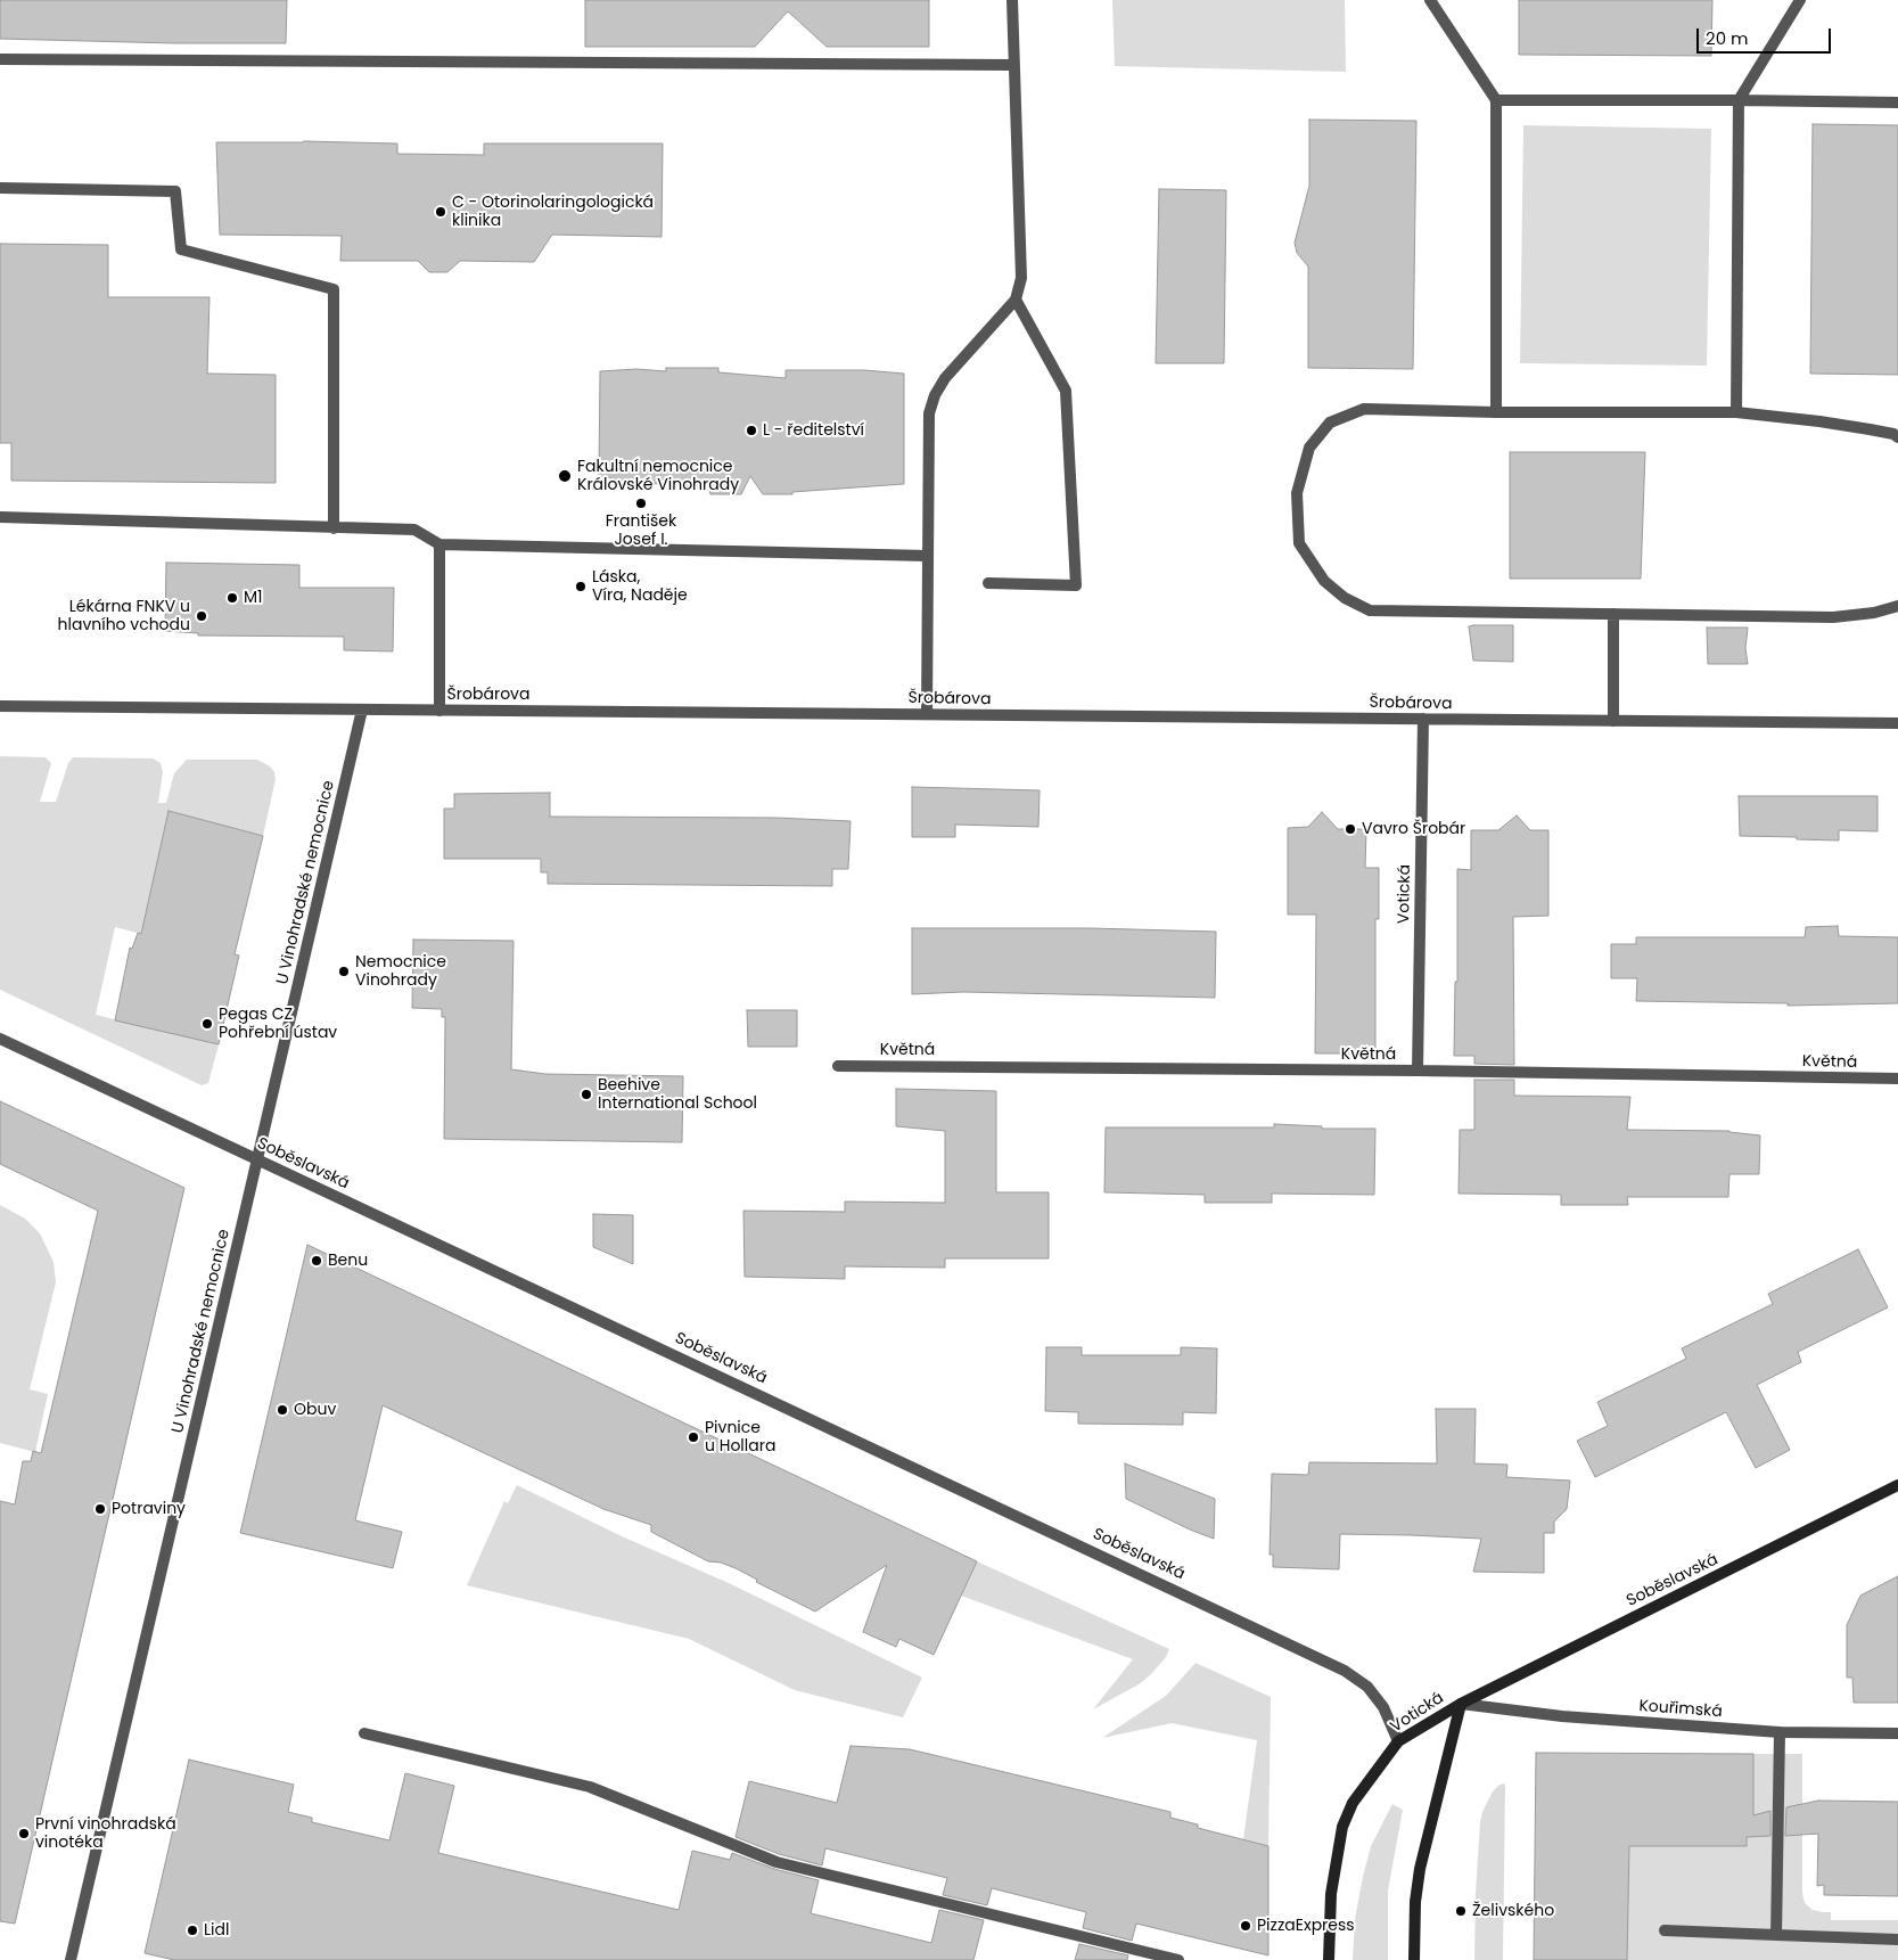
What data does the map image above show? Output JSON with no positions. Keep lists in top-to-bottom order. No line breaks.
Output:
{"streets":{"main road":["Votická","Soběslavská"],"street":["Šrobárova","U Vinohradské nemocnice","Květná","Kouřimská"]},"crossings":[["Šrobárova","U Vinohradské nemocnice"],["Šrobárova","Votická"],["U Vinohradské nemocnice","Soběslavská"],["Votická","Květná"],["Votická","Soběslavská"],["Votická","Kouřimská"],["Soběslavská","Kouřimská"]],"places":["C - Otorinolaringologická klinika","L - ředitelství","Fakultní nemocnice Královské Vinohrady","František Josef I.","Láska, Víra, Naděje","M1","Lékárna FNKV u hlavního vchodu","Vavro Šrobár","Nemocnice Vinohrady","Pegas CZ Pohřební ústav","Beehive International School","Benu","Obuv","Pivnice u Hollara","Potraviny","První vinohradská vinotéka","Želivského","PizzaExpress","Lidl"],"scale_bar":"20 m"}
